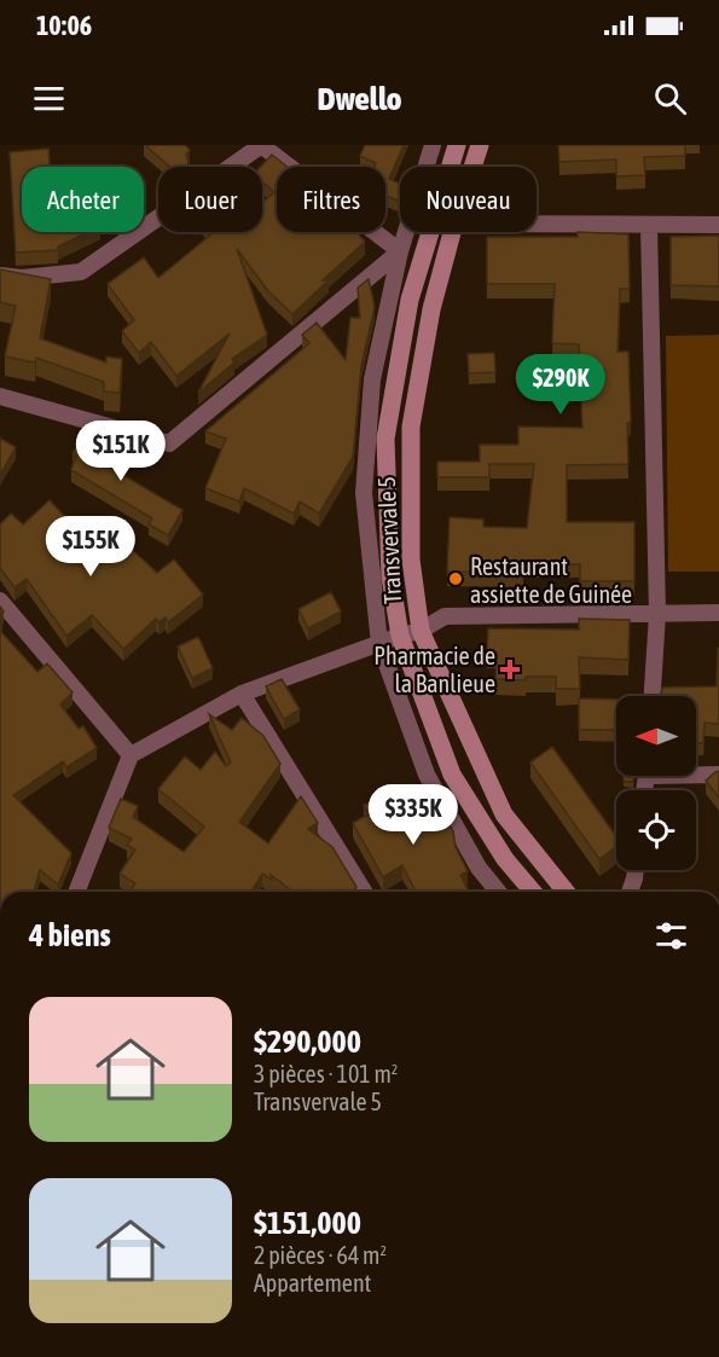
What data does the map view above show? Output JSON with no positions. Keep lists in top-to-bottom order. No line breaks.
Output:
{"streets":{"main road":["Transvervale 5"]},"places":{"other":["Restaurant assiette de Guinée"],"health":["Pharmacie de la Banlieue"]},"north":"left","page":{"status":"10:06","header":"Dwello","chip":["Acheter","Louer","Filtres","Nouveau"],"price":["$290K","$151K","$155K","$335K"],"heading":"4 biens","list":[{"name":"$290,000","note":"3 pièces · 101 m² · Transvervale 5"},{"name":"$151,000","note":"2 pièces · 64 m² · Appartement"}]}}
